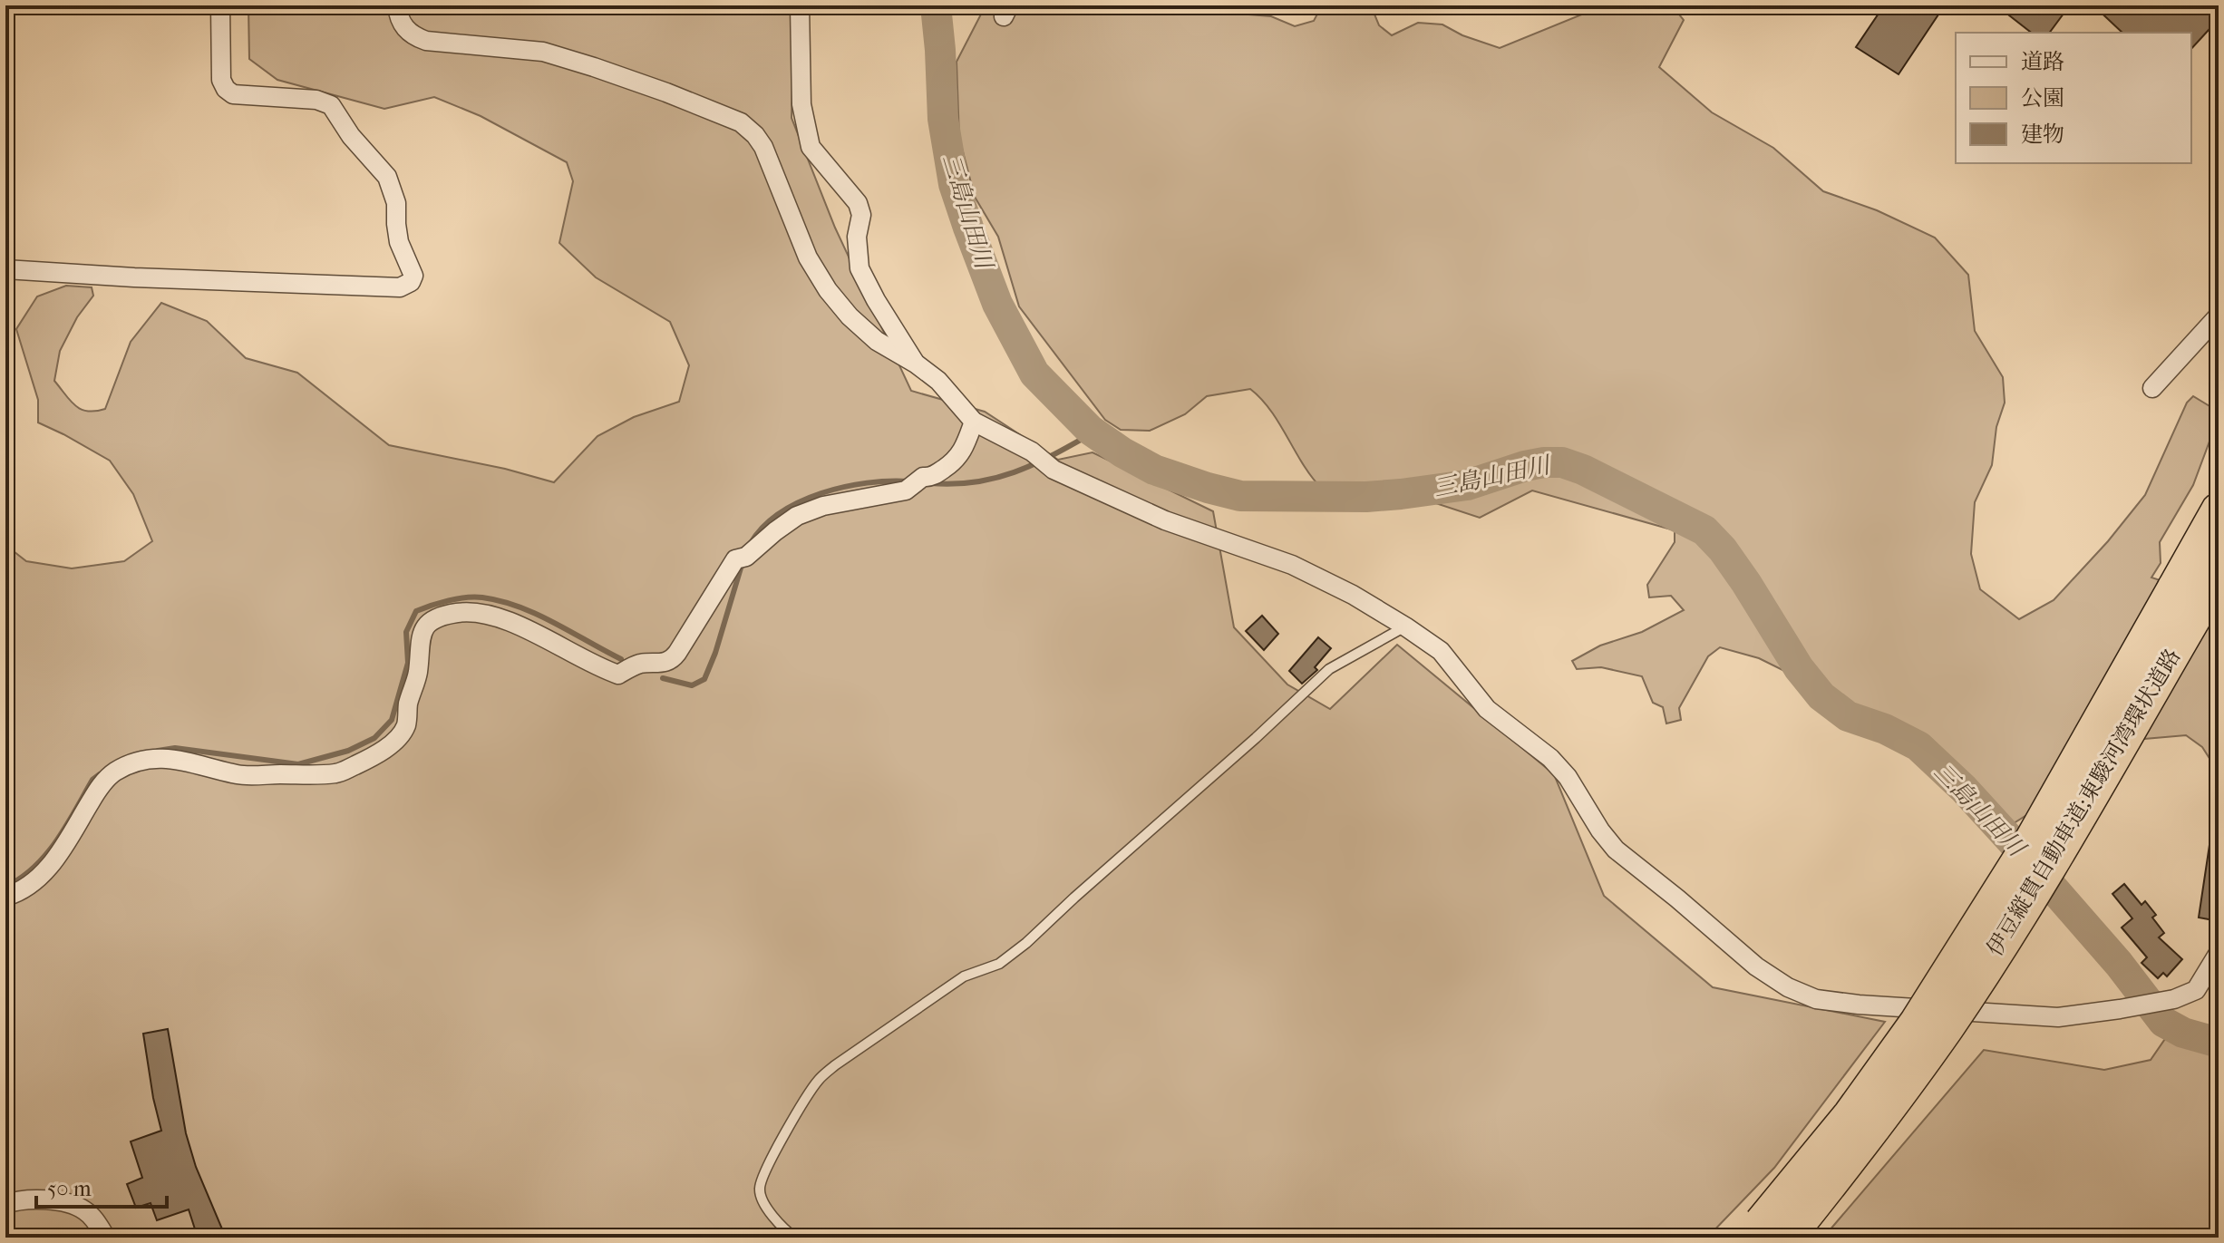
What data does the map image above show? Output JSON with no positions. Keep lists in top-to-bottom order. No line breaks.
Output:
{"streets":{"highway":["伊豆縦貫自動車道;東駿河湾環状道路"]},"water":["三島山田川"],"legend":["道路","公園","建物"],"scale_bar":"50 m"}
